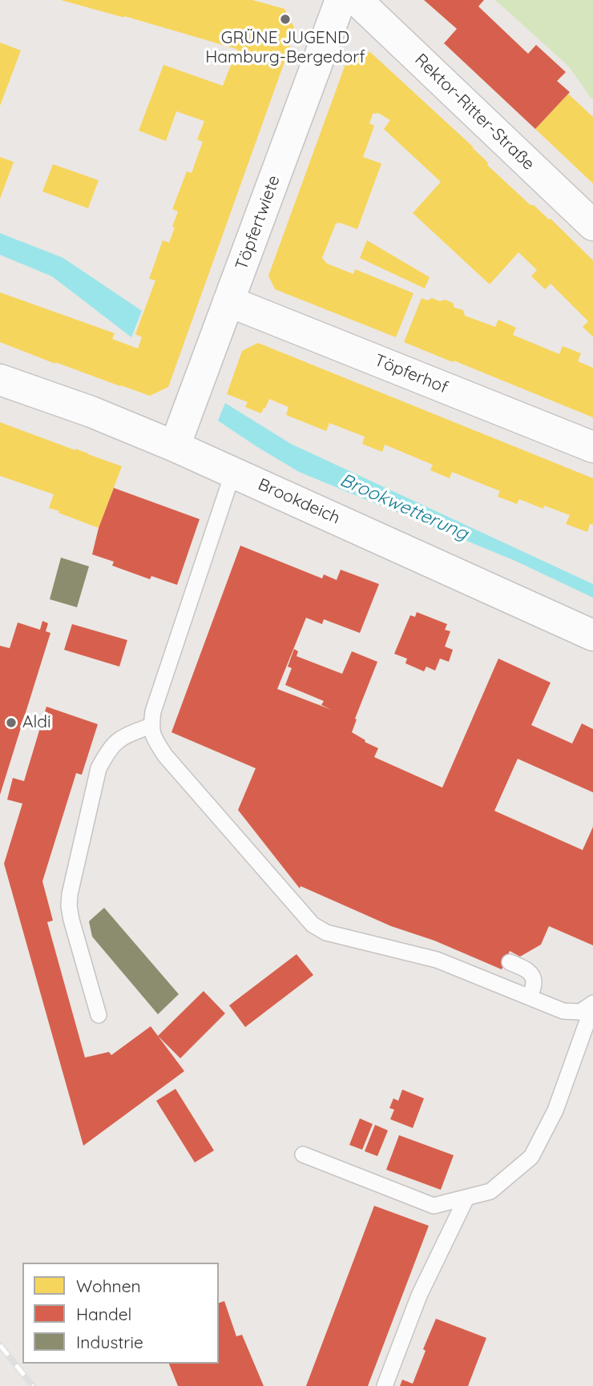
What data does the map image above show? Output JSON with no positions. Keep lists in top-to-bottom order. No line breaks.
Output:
{"streets":{"street":["Rektor-Ritter-Straße","Töpfertwiete","Töpferhof","Brookdeich"]},"crossings":[["Töpfertwiete","Töpferhof"],["Töpfertwiete","Brookdeich"]],"water":["Brookwetterung"],"places":["GRÜNE JUGEND Hamburg-Bergedorf","Aldi"],"legend":["Wohnen","Handel","Industrie"]}
